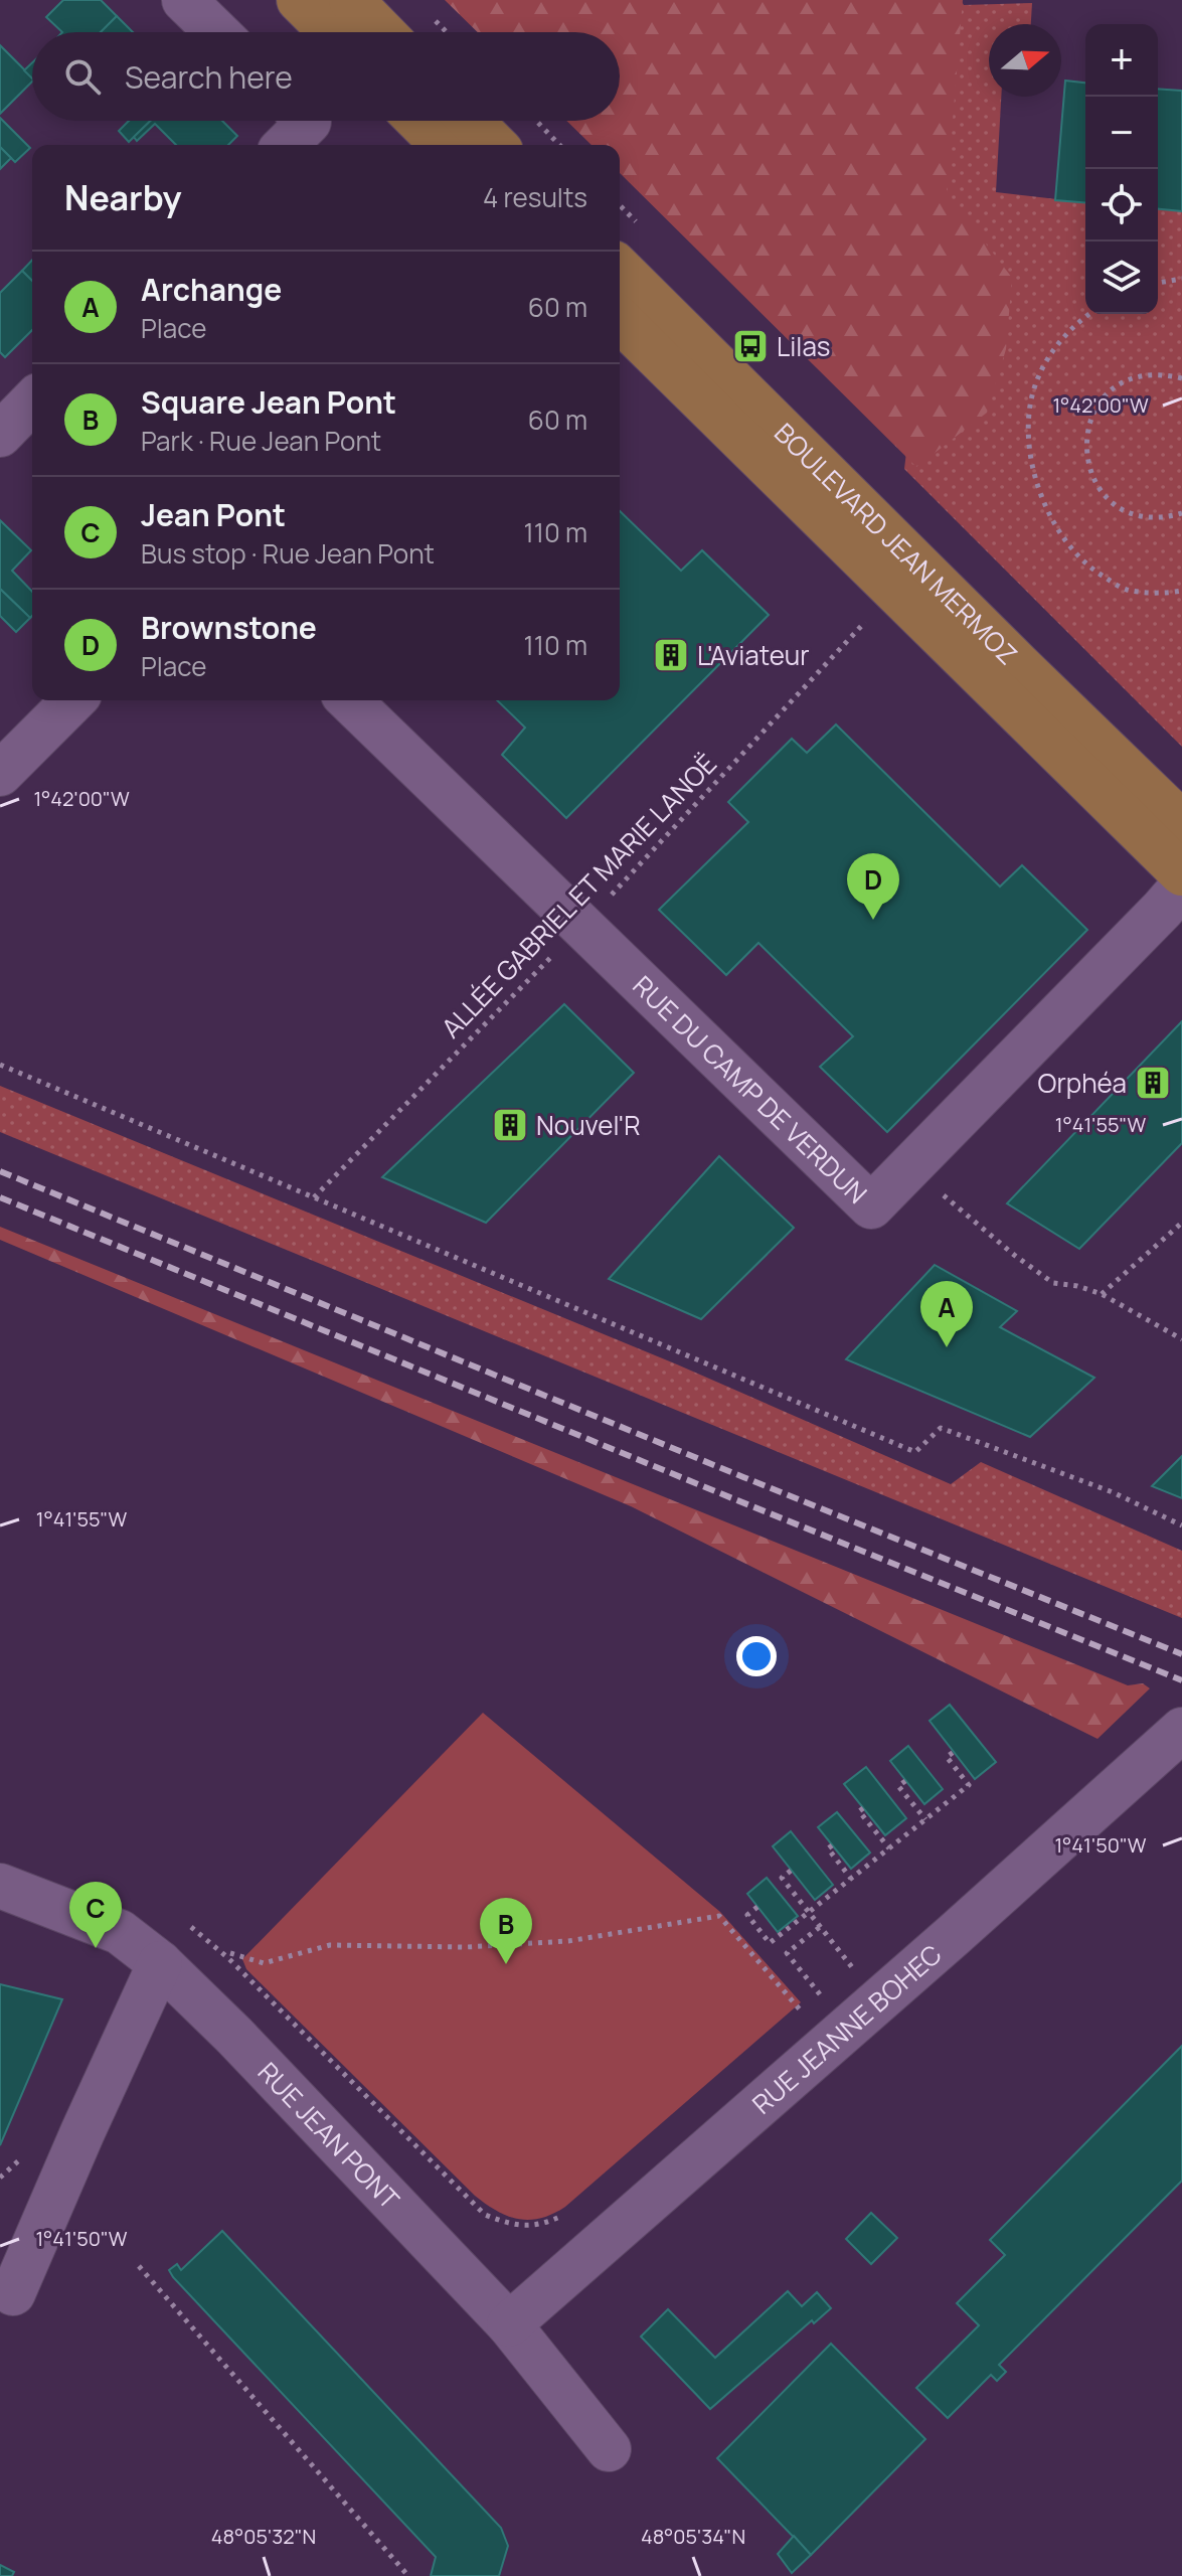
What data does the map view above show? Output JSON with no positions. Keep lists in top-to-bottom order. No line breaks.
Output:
{"streets":{"main road":["BOULEVARD JEAN MERMOZ"],"street":["RUE DU CAMP DE VERDUN","RUE JEANNE BOHEC","RUE JEAN PONT"],"path":["ALLÉE GABRIEL ET MARIE LANOË"]},"crossings":[["ALLÉE GABRIEL ET MARIE LANOË","RUE DU CAMP DE VERDUN"],["RUE JEANNE BOHEC","RUE JEAN PONT"]],"places":{"bus stop":["Lilas"],"building":["L'Aviateur","Orphéa","Nouvel'R"]},"north":"right","page":{"map_buttons":["+","−"],"search":"Search here","heading":["Nearby","4 results"],"list":[{"mark":"A","name":"Archange","note":"Place","value":"60 m"},{"mark":"B","name":"Square Jean Pont","note":"Park · Rue Jean Pont","value":"60 m"},{"mark":"C","name":"Jean Pont","note":"Bus stop · Rue Jean Pont","value":"110 m"},{"mark":"D","name":"Brownstone","note":"Place","value":"110 m"}],"pins":["D","A","C","B"]},"coordinates":["1°42'00\"W","1°41'55\"W","1°41'50\"W","48°05'32\"N","48°05'34\"N"]}
